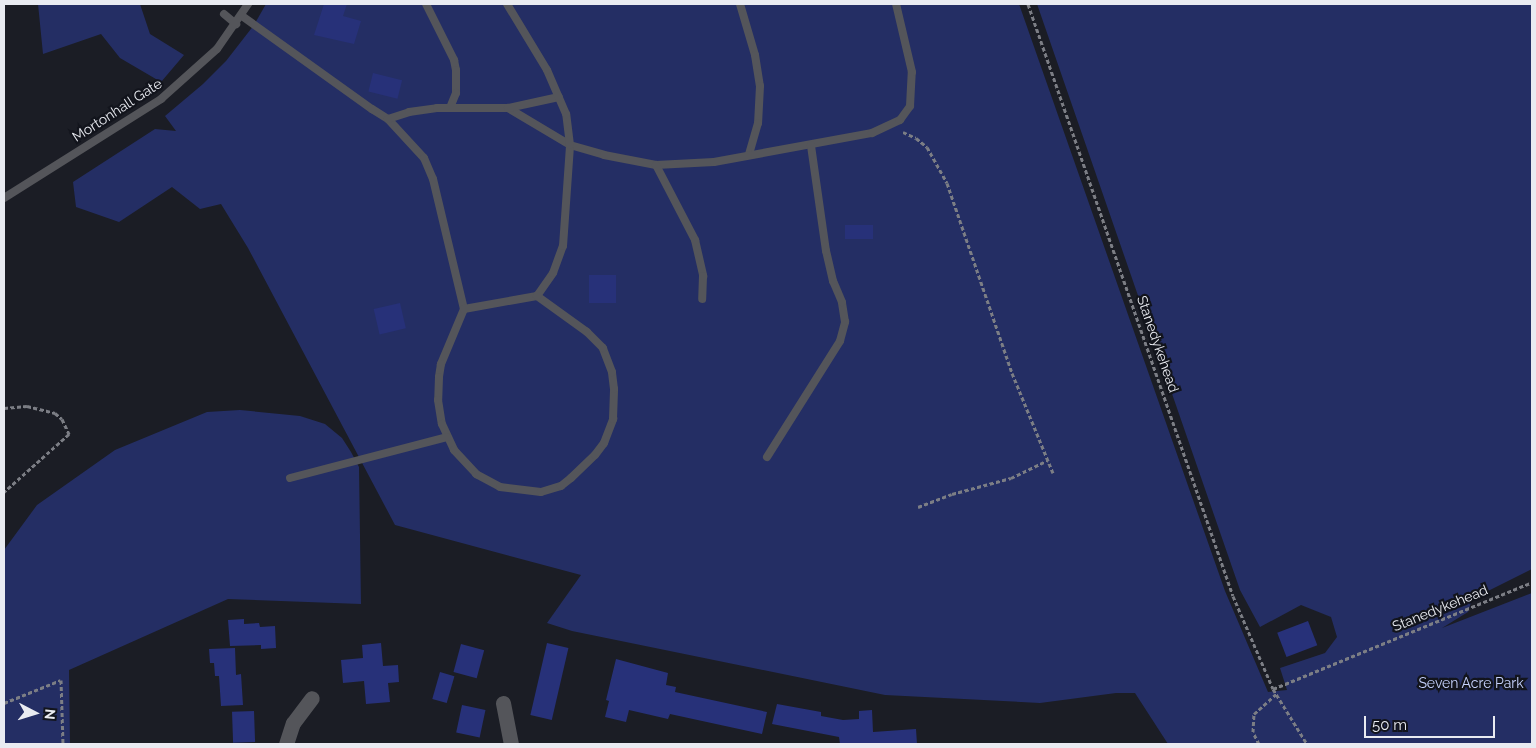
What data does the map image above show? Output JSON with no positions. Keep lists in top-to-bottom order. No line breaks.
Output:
{"streets":{"lane":["Mortonhall Gate"],"path":["Stanedykehead"]},"parks":["Seven Acre Park"],"scale_bar":"50 m","north":"right"}
